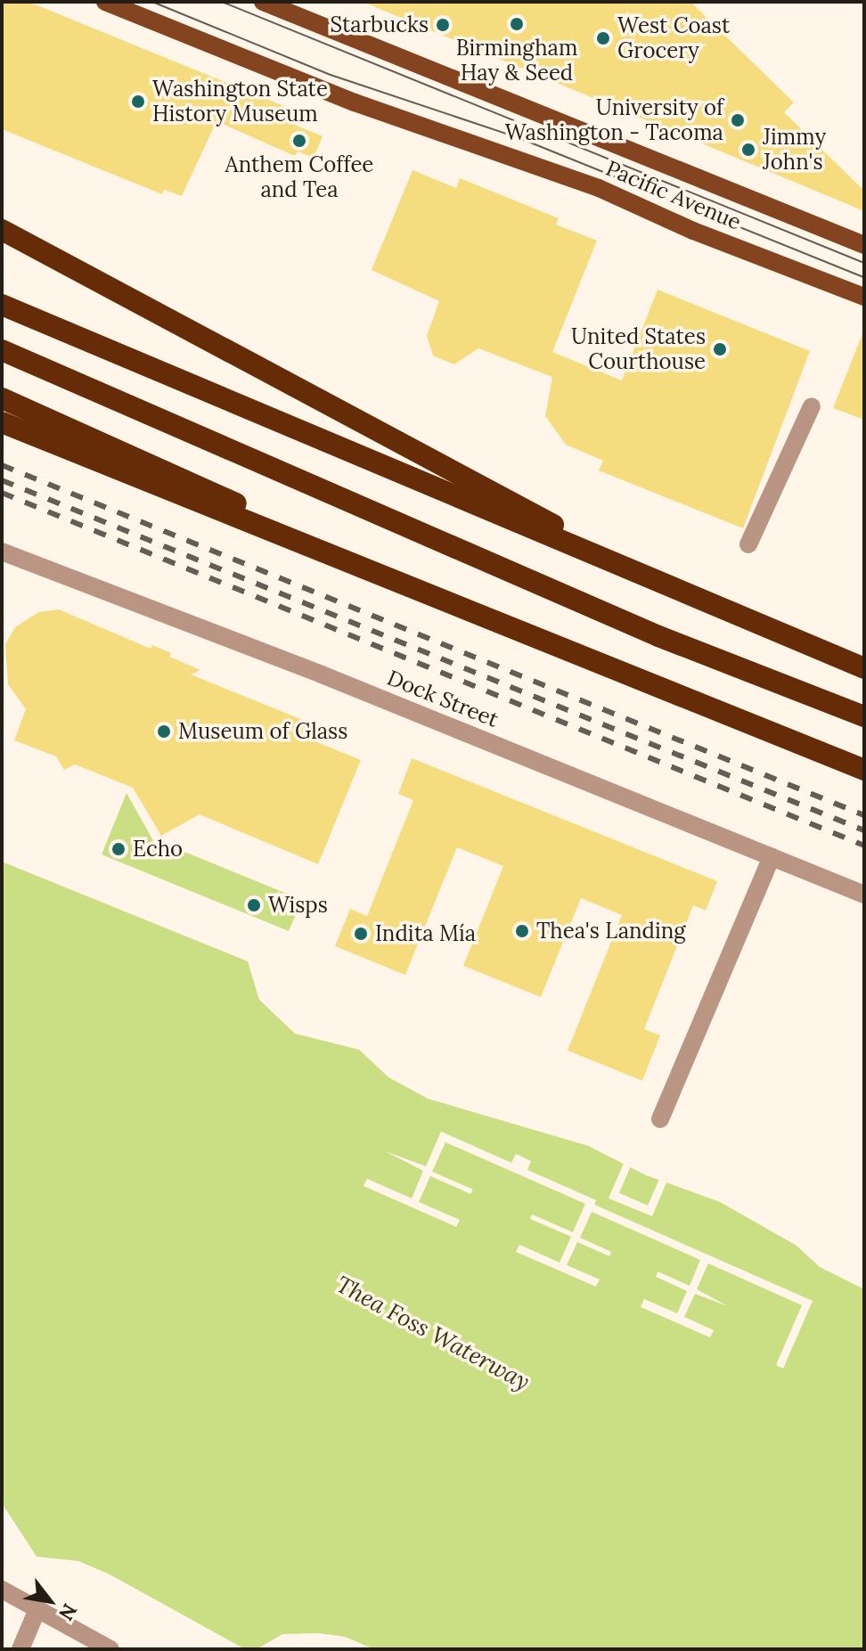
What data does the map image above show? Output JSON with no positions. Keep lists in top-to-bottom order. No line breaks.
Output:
{"streets":{"main road":["Pacific Avenue"],"street":["Dock Street"]},"water":["Thea Foss Waterway"],"places":["Birmingham Hay & Seed","Starbucks","West Coast Grocery","Washington State History Museum","University of Washington - Tacoma","Anthem Coffee and Tea","Jimmy John's","United States Courthouse","Museum of Glass","Echo","Wisps","Thea's Landing","Indita Mía"],"north":"bottom right"}
